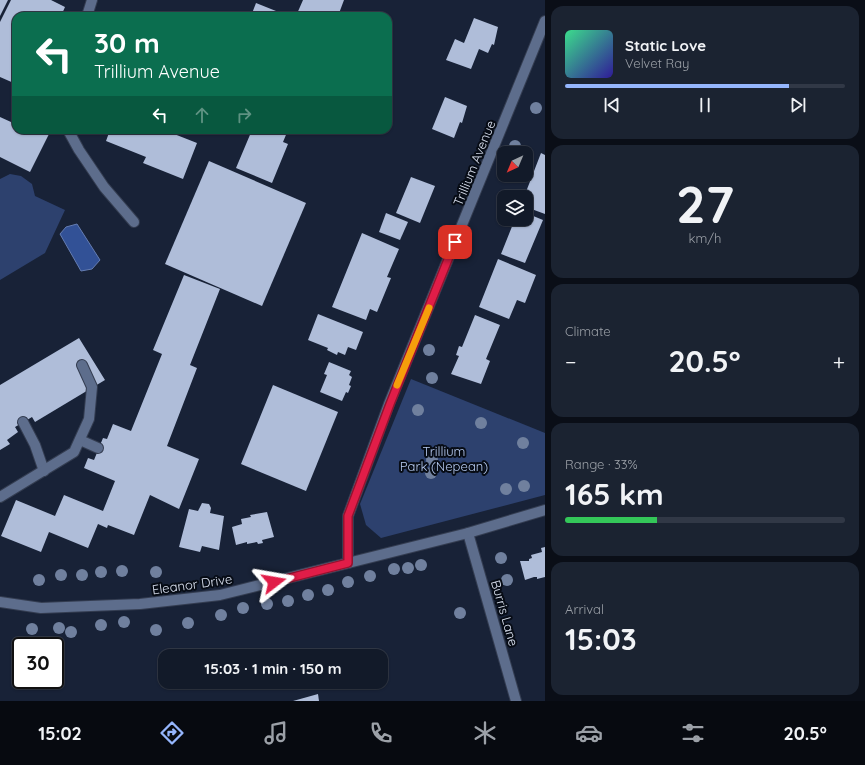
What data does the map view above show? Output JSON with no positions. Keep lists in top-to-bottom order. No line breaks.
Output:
{"streets":{"street":["Trillium Avenue","Eleanor Drive","Burris Lane"]},"crossings":[["Trillium Avenue","Eleanor Drive"],["Eleanor Drive","Burris Lane"]],"parks":["Trillium Park (Nepean)"],"north":"bottom left","page":{"turn":["30 m","Trillium Avenue"],"song":["Static Love","Velvet Ray"],"tile":[["27","km/h"],"Climate",["Range · 33%","165 km"],["Arrival","15:03"]],"heat":["−","20.5°","+"],"limit":"30","trip":"15:03 · 1 min · 150 m","tabs":["15:02","20.5°"]}}
